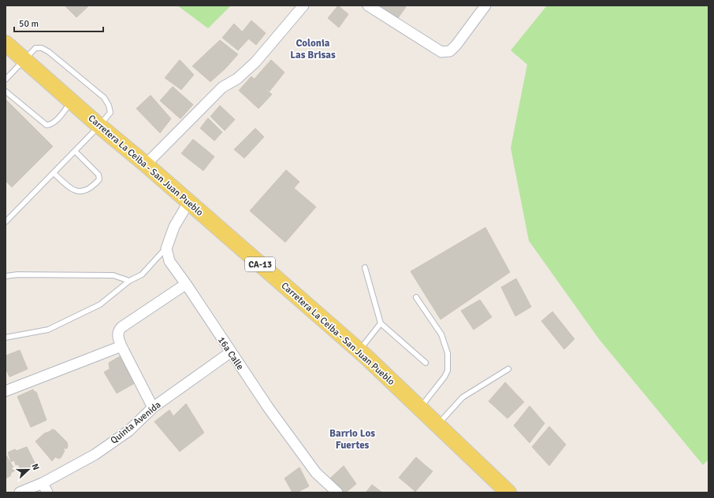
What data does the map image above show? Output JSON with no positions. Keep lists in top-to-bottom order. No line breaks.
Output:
{"streets":{"main road":["Carretera La Ceiba - San Juan Pueblo","CA-13"],"street":["16a Calle","Quinta Avenida"]},"crossings":[["16a Calle","Quinta Avenida"]],"districts":["Colonia Las Brisas","Barrio Los Fuertes"],"scale_bar":"50 m","north":"right"}
